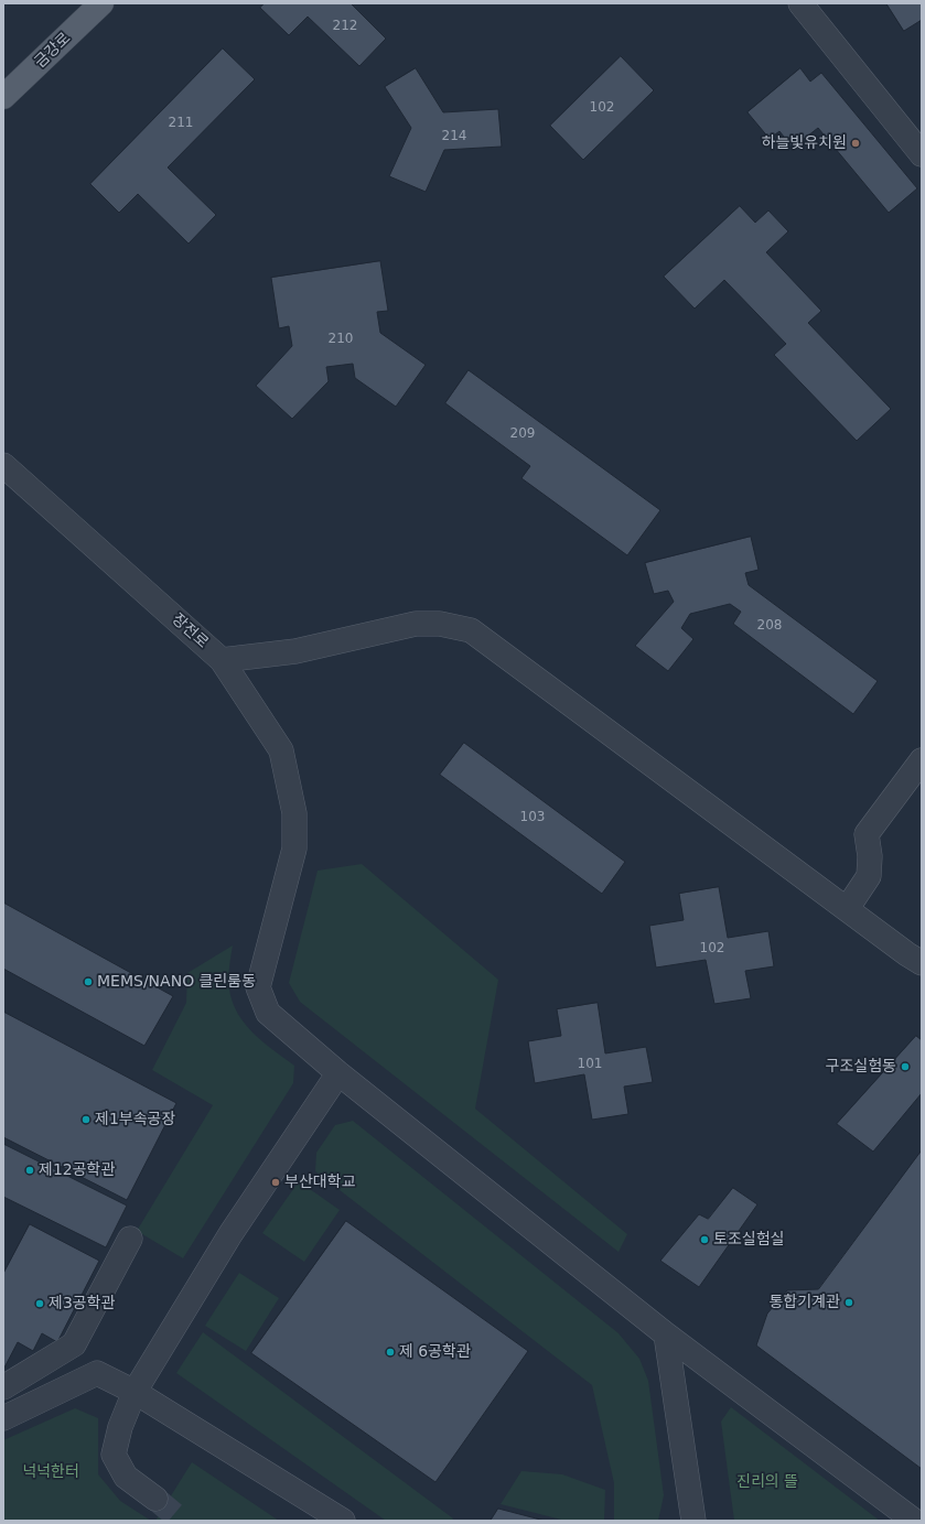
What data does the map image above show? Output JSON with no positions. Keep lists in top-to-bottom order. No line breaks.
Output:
{"streets":{"main road":["금강로"],"street":["장전로"]},"parks":["넉넉한터","진리의 뜰"],"places":["하늘빛유치원","MEMS/NANO 클린룸동","구조실험동","제1부속공장","제12공학관","부산대학교","토조실험실","통합기계관","제3공학관","제 6공학관"],"house_numbers":["212","102","211","214","210","209","208","103","102","101"]}
